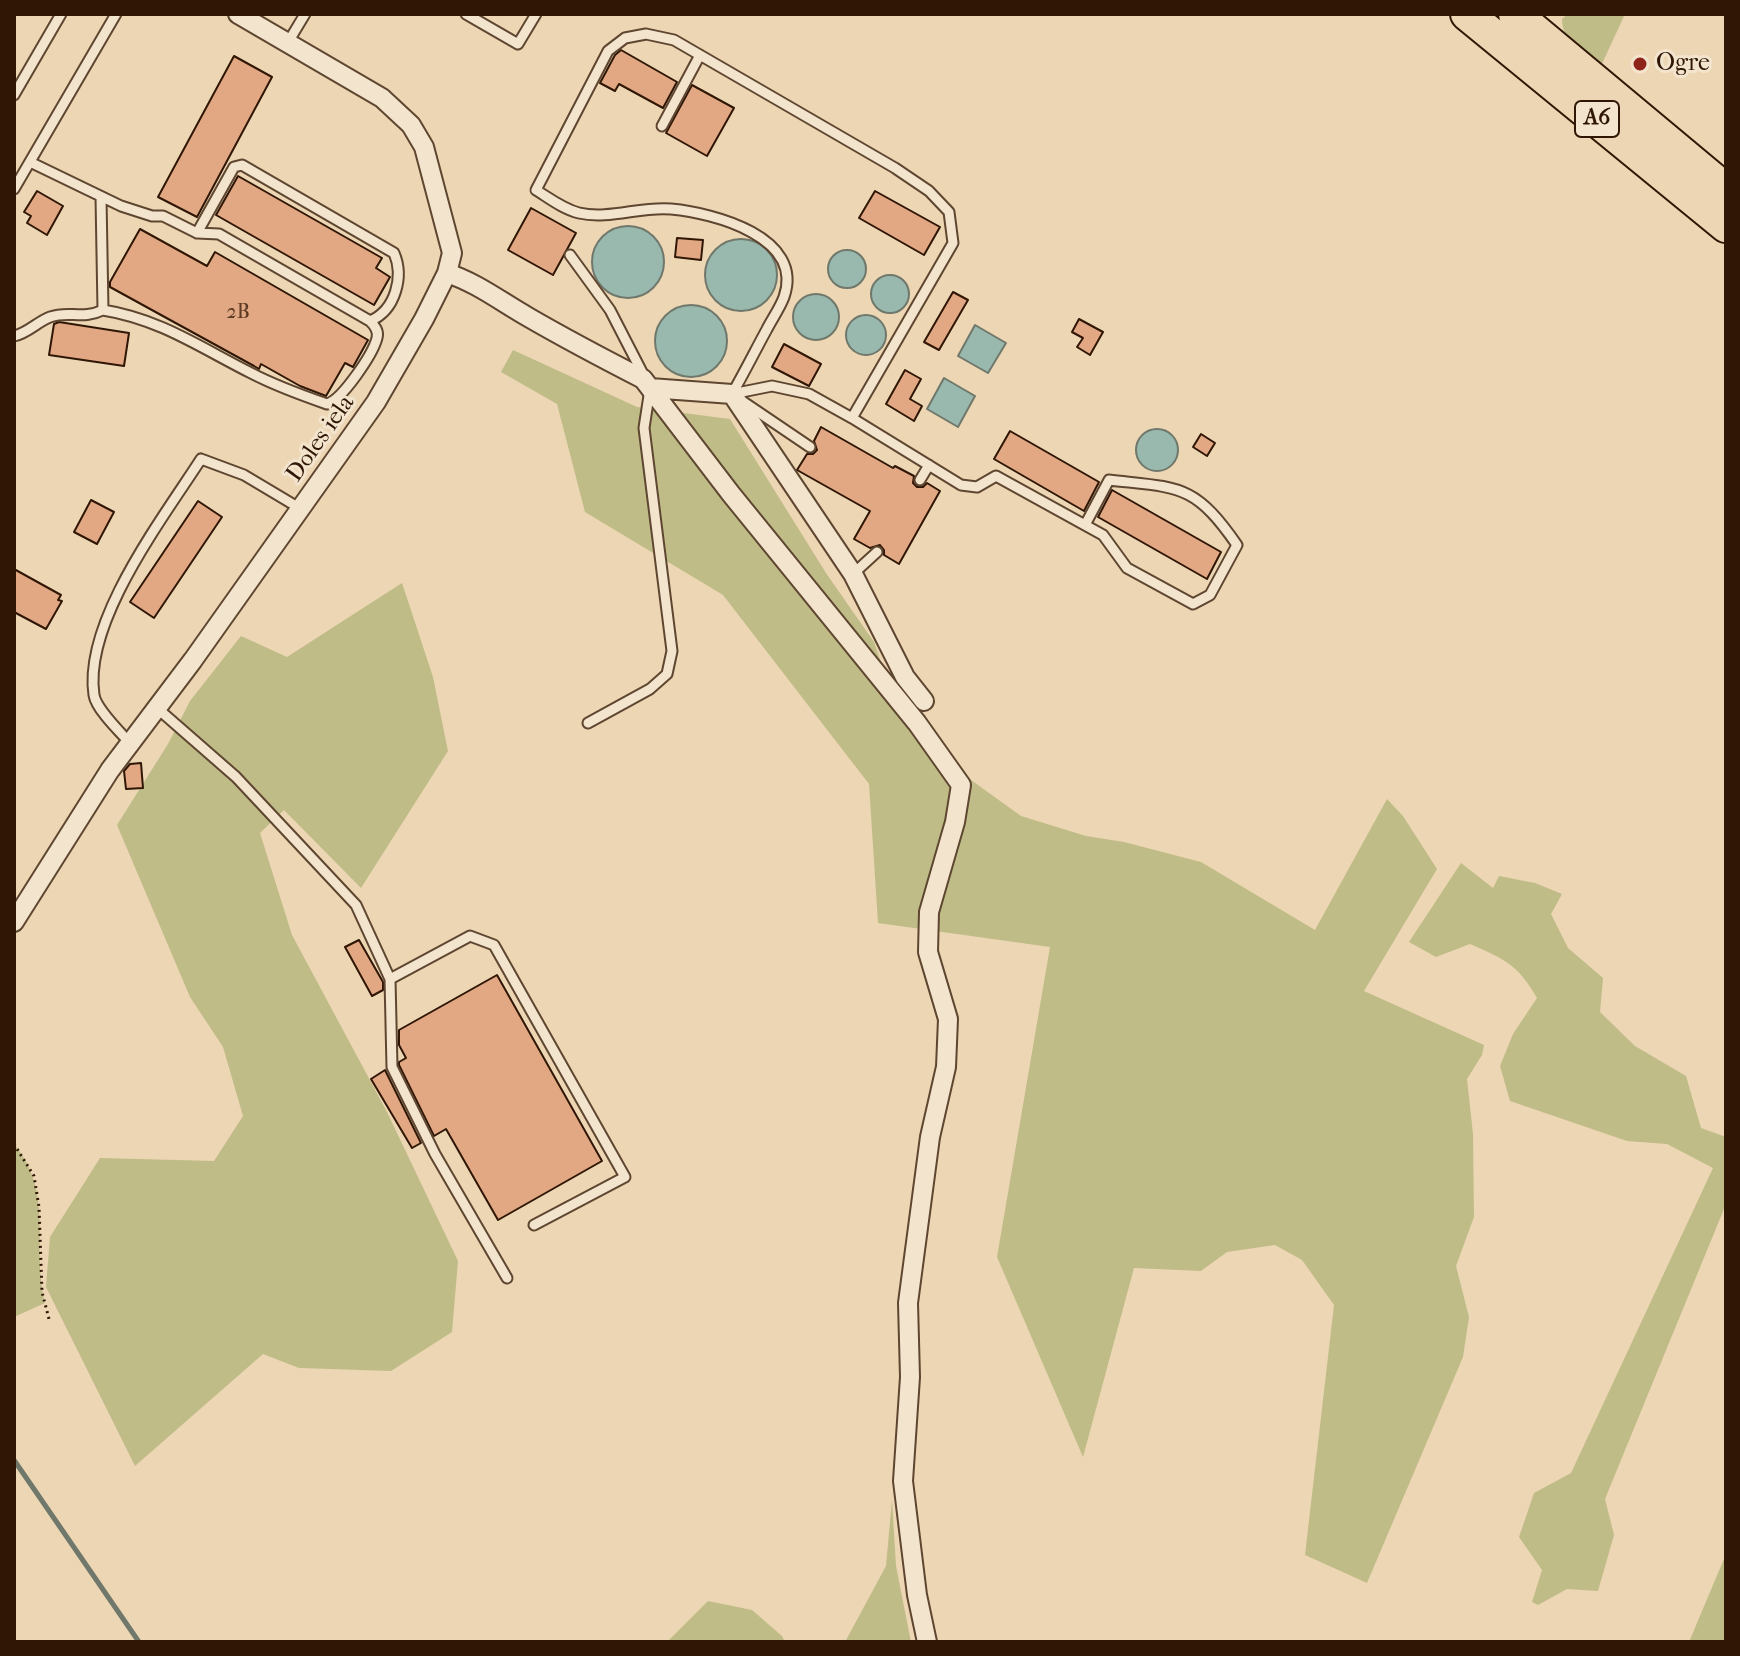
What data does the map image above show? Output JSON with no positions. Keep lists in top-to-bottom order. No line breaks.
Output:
{"streets":{"highway":["A6"],"street":["Doles iela"]},"places":["Ogre"],"house_numbers":["2B"]}
